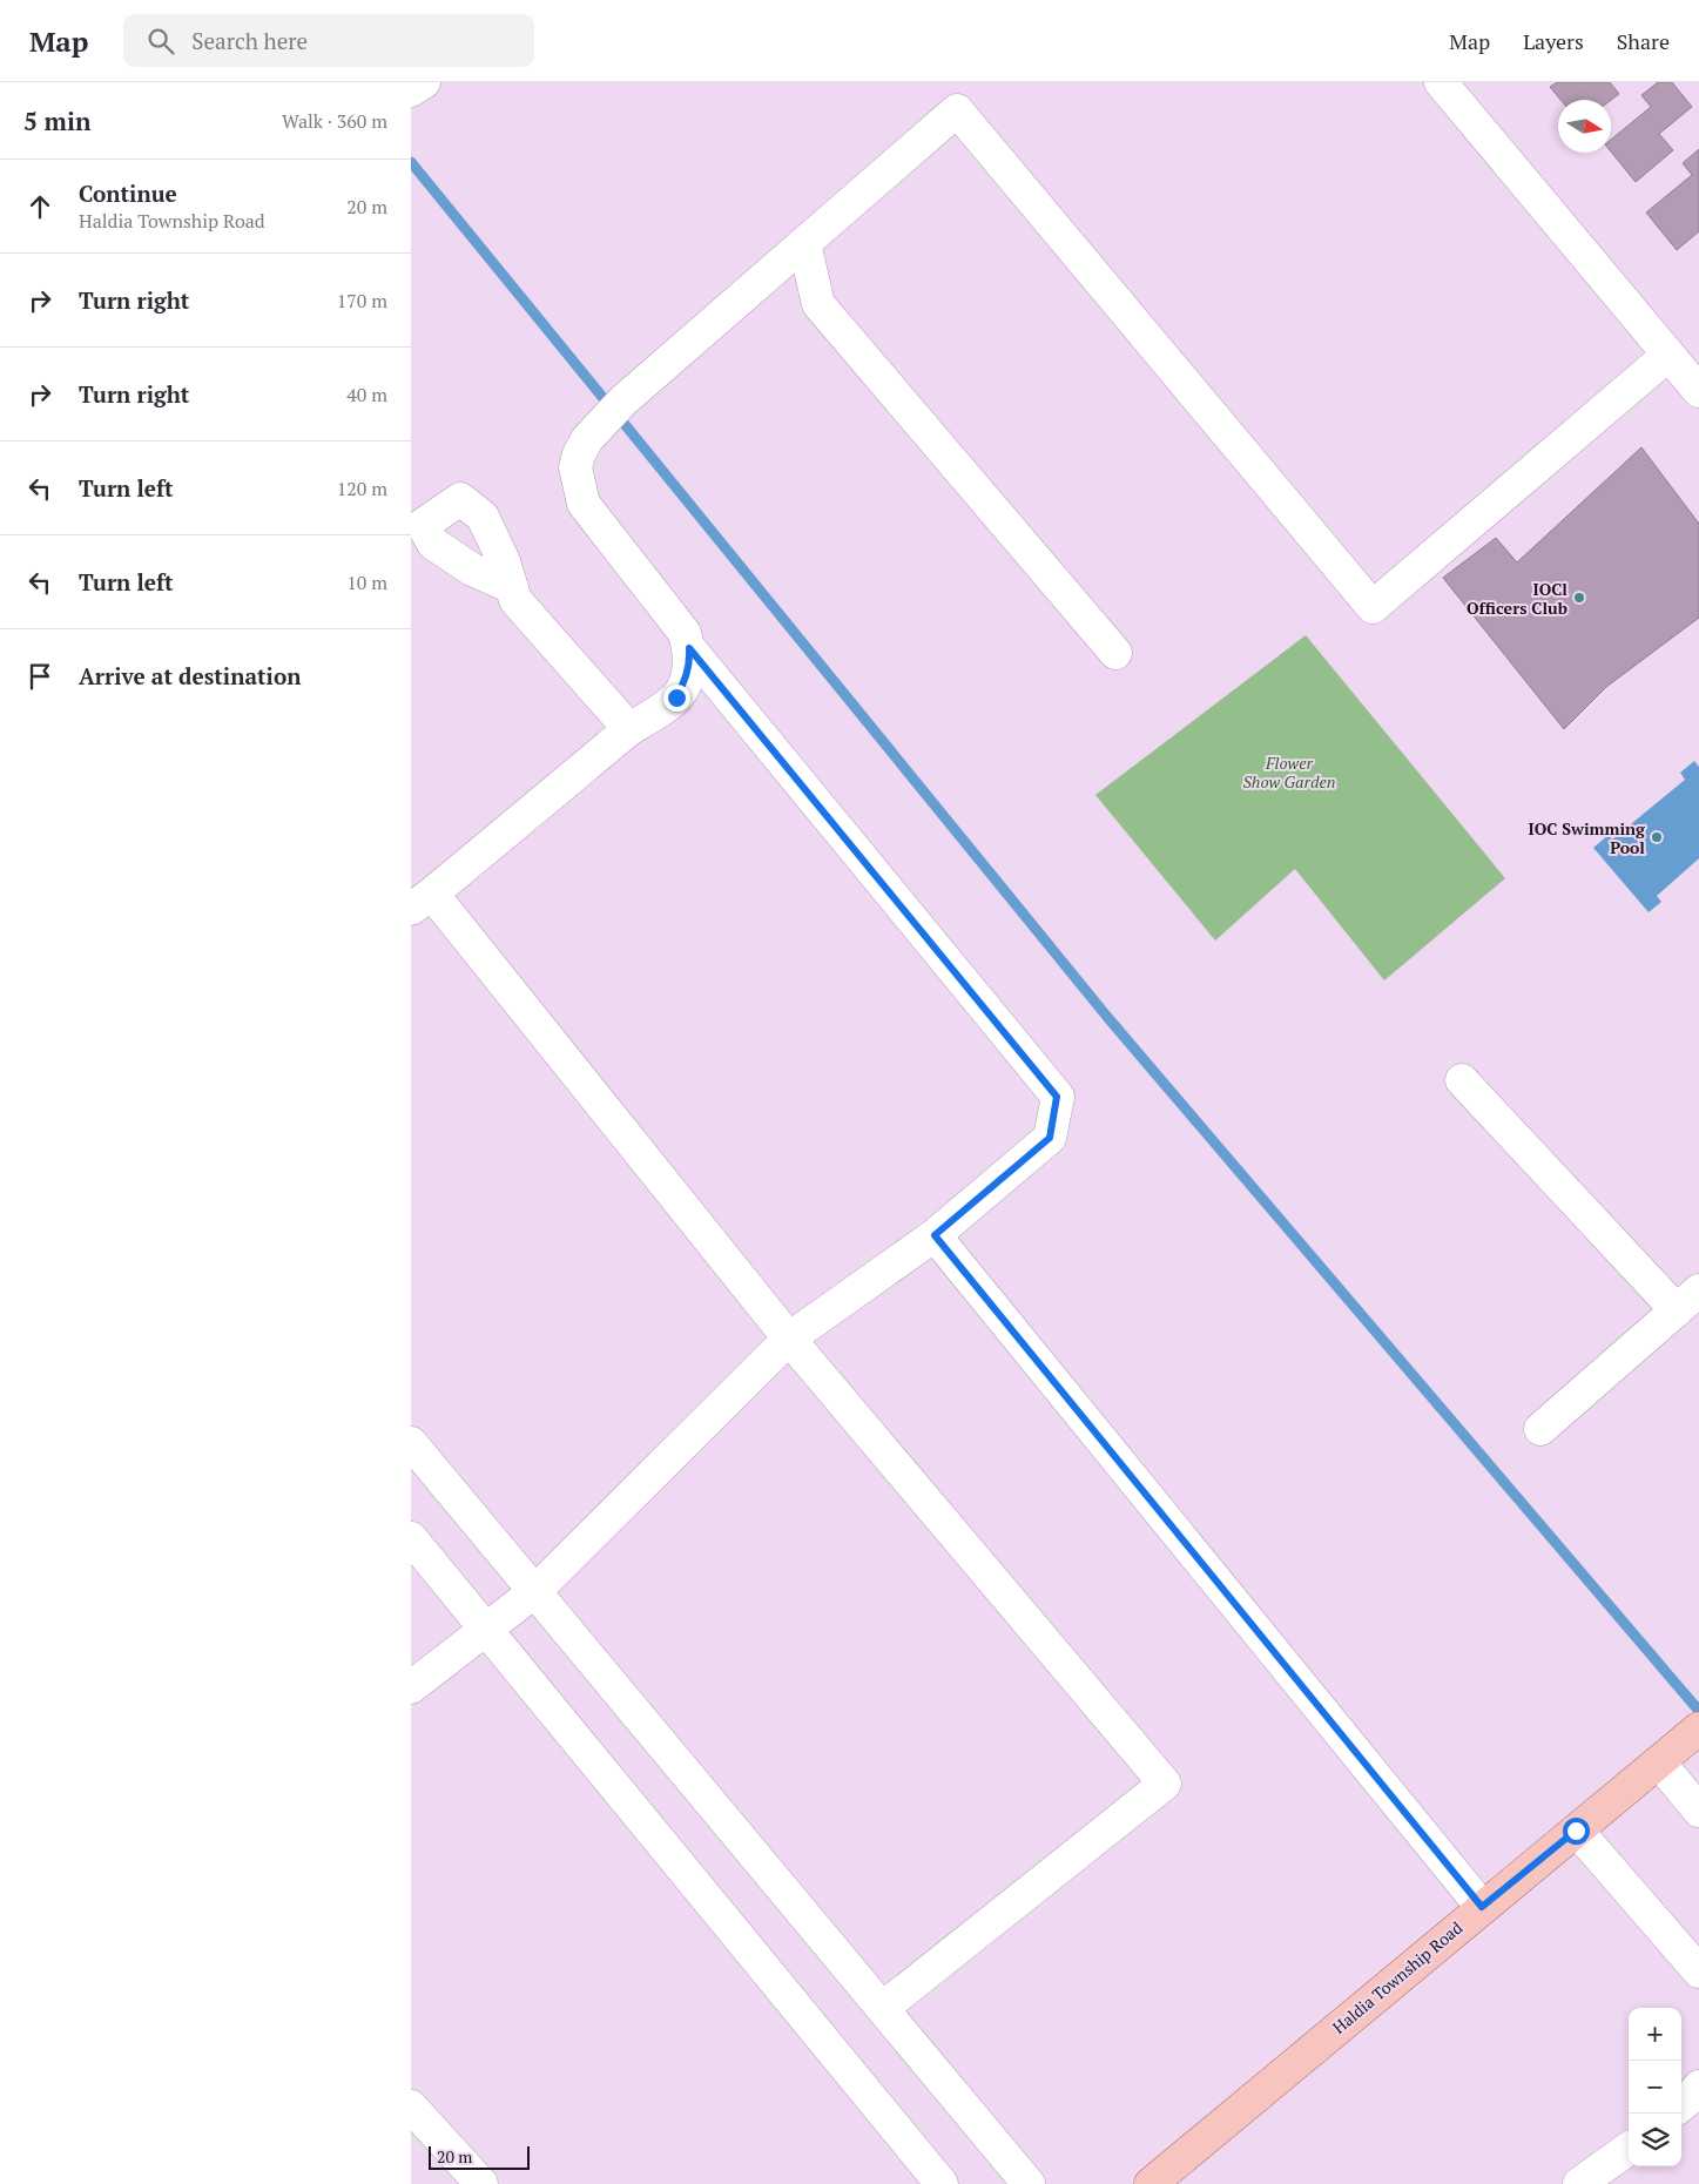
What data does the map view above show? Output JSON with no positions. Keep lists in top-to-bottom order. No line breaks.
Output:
{"streets":{"main road":["Haldia Township Road"]},"parks":["Flower Show Garden"],"places":["IOCl Officers Club","IOC Swimming Pool"],"scale_bar":"20 m","north":"right","page":{"header":"Map","search":"Search here","nav":["Map","Layers","Share"],"heading":["5 min","Walk · 360 m"],"list":[["Continue","Haldia Township Road","20 m"],["Turn right","170 m"],["Turn right","40 m"],["Turn left","120 m"],["Turn left","10 m"],"Arrive at destination"],"map_buttons":["+","−"],"scale":"20 m"}}
